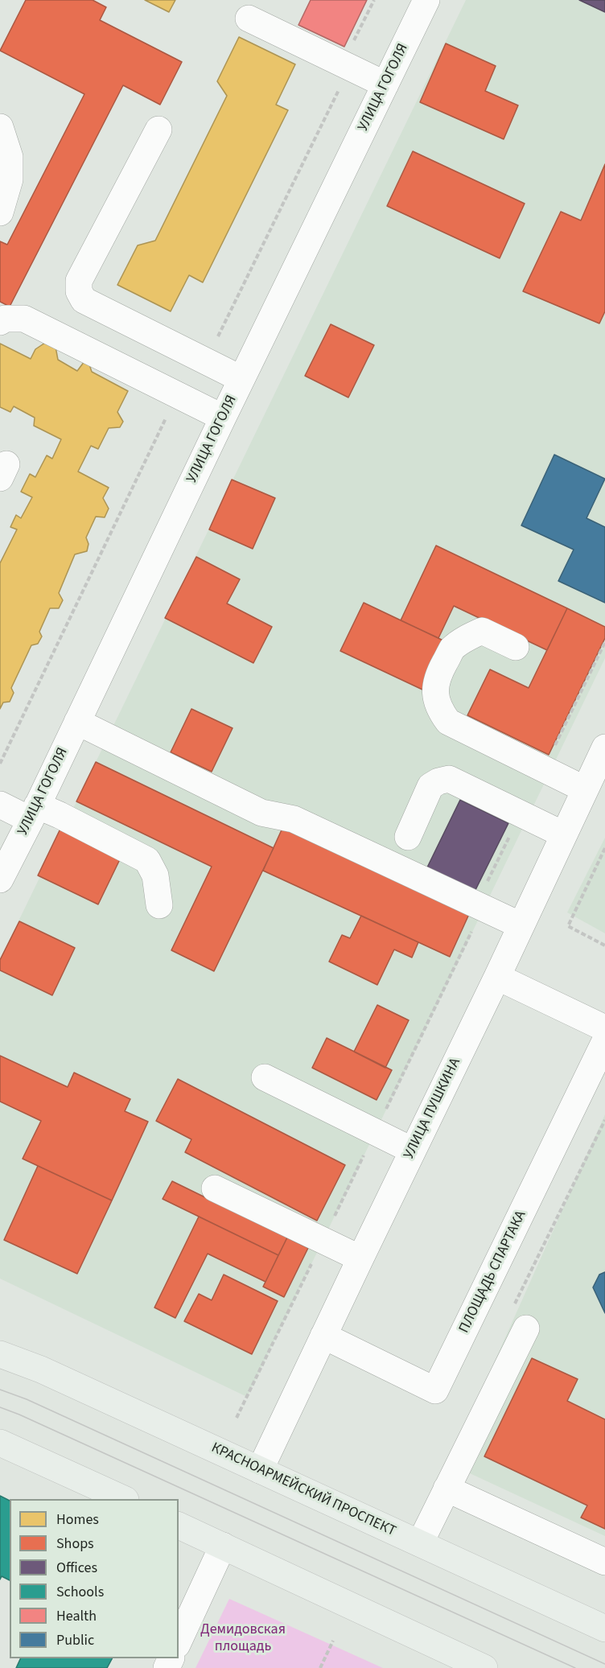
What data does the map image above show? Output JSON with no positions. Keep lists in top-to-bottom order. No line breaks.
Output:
{"streets":{"main road":["КРАСНОАРМЕЙСКИЙ ПРОСПЕКТ"],"street":["УЛИЦА ГОГОЛЯ","УЛИЦА ПУШКИНА","ПЛОЩАДЬ СПАРТАКА"]},"crossings":[["УЛИЦА ПУШКИНА","ПЛОЩАДЬ СПАРТАКА"],["УЛИЦА ПУШКИНА","КРАСНОАРМЕЙСКИЙ ПРОСПЕКТ"]],"parks":["Демидовская площадь"],"legend":["Homes","Shops","Offices","Schools","Health","Public"]}
